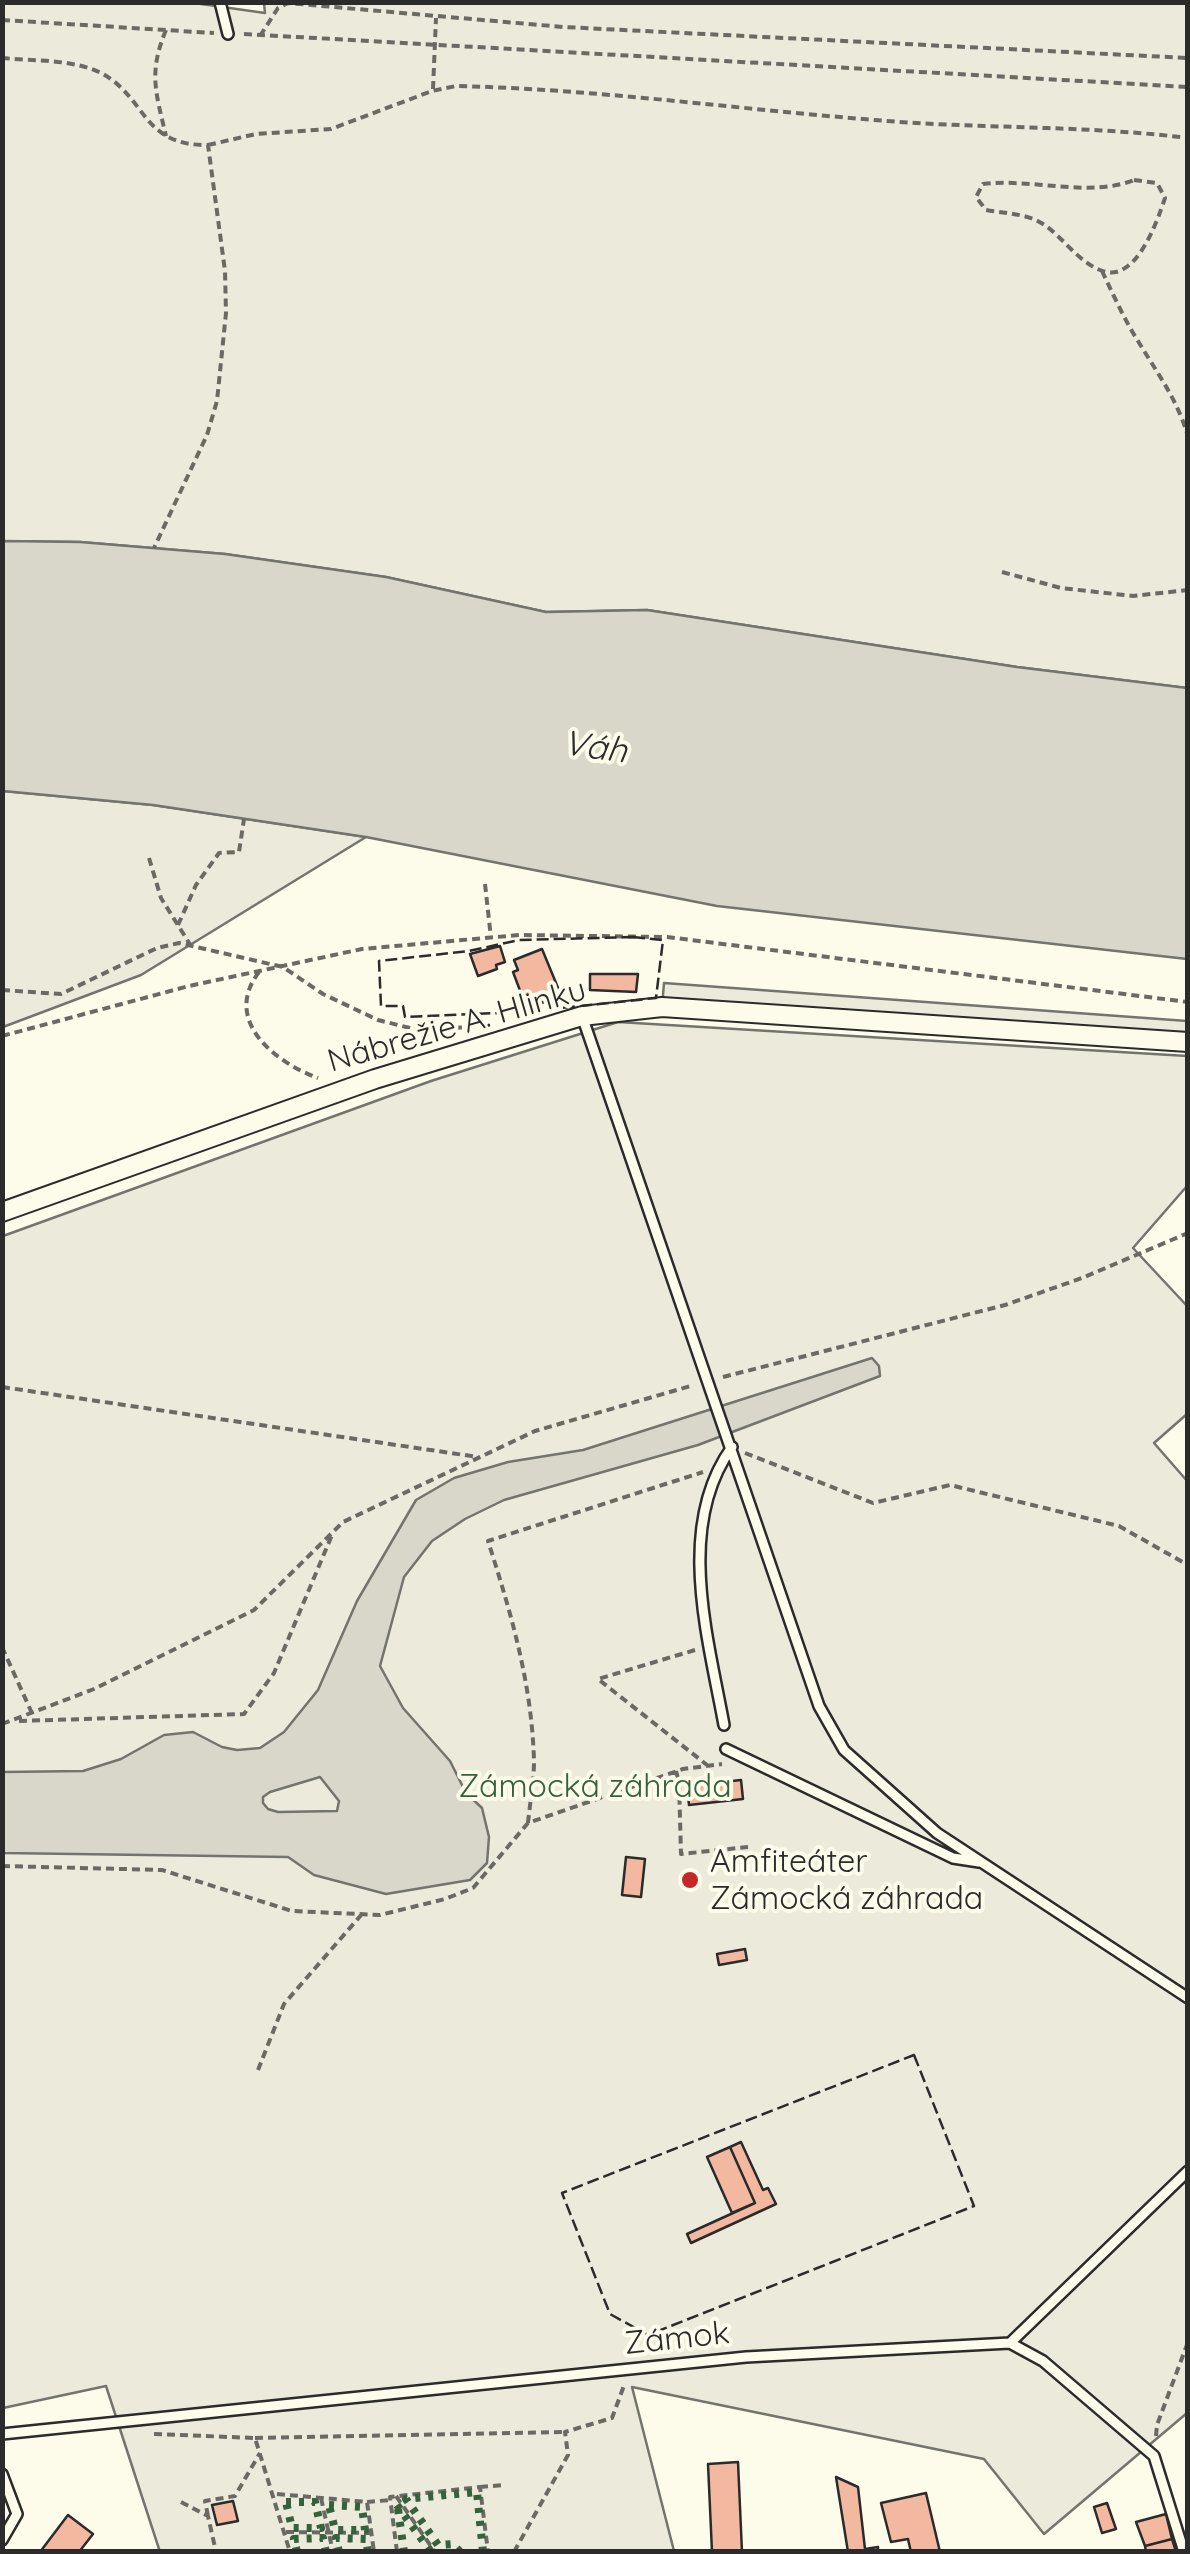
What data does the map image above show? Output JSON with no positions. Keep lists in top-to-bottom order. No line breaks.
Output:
{"streets":{"street":["Nábrežie A. Hlinku"],"lane":["Zámok"]},"water":["Váh"],"parks":["Zámocká záhrada"],"places":["Amfiteáter Zámocká záhrada"]}
